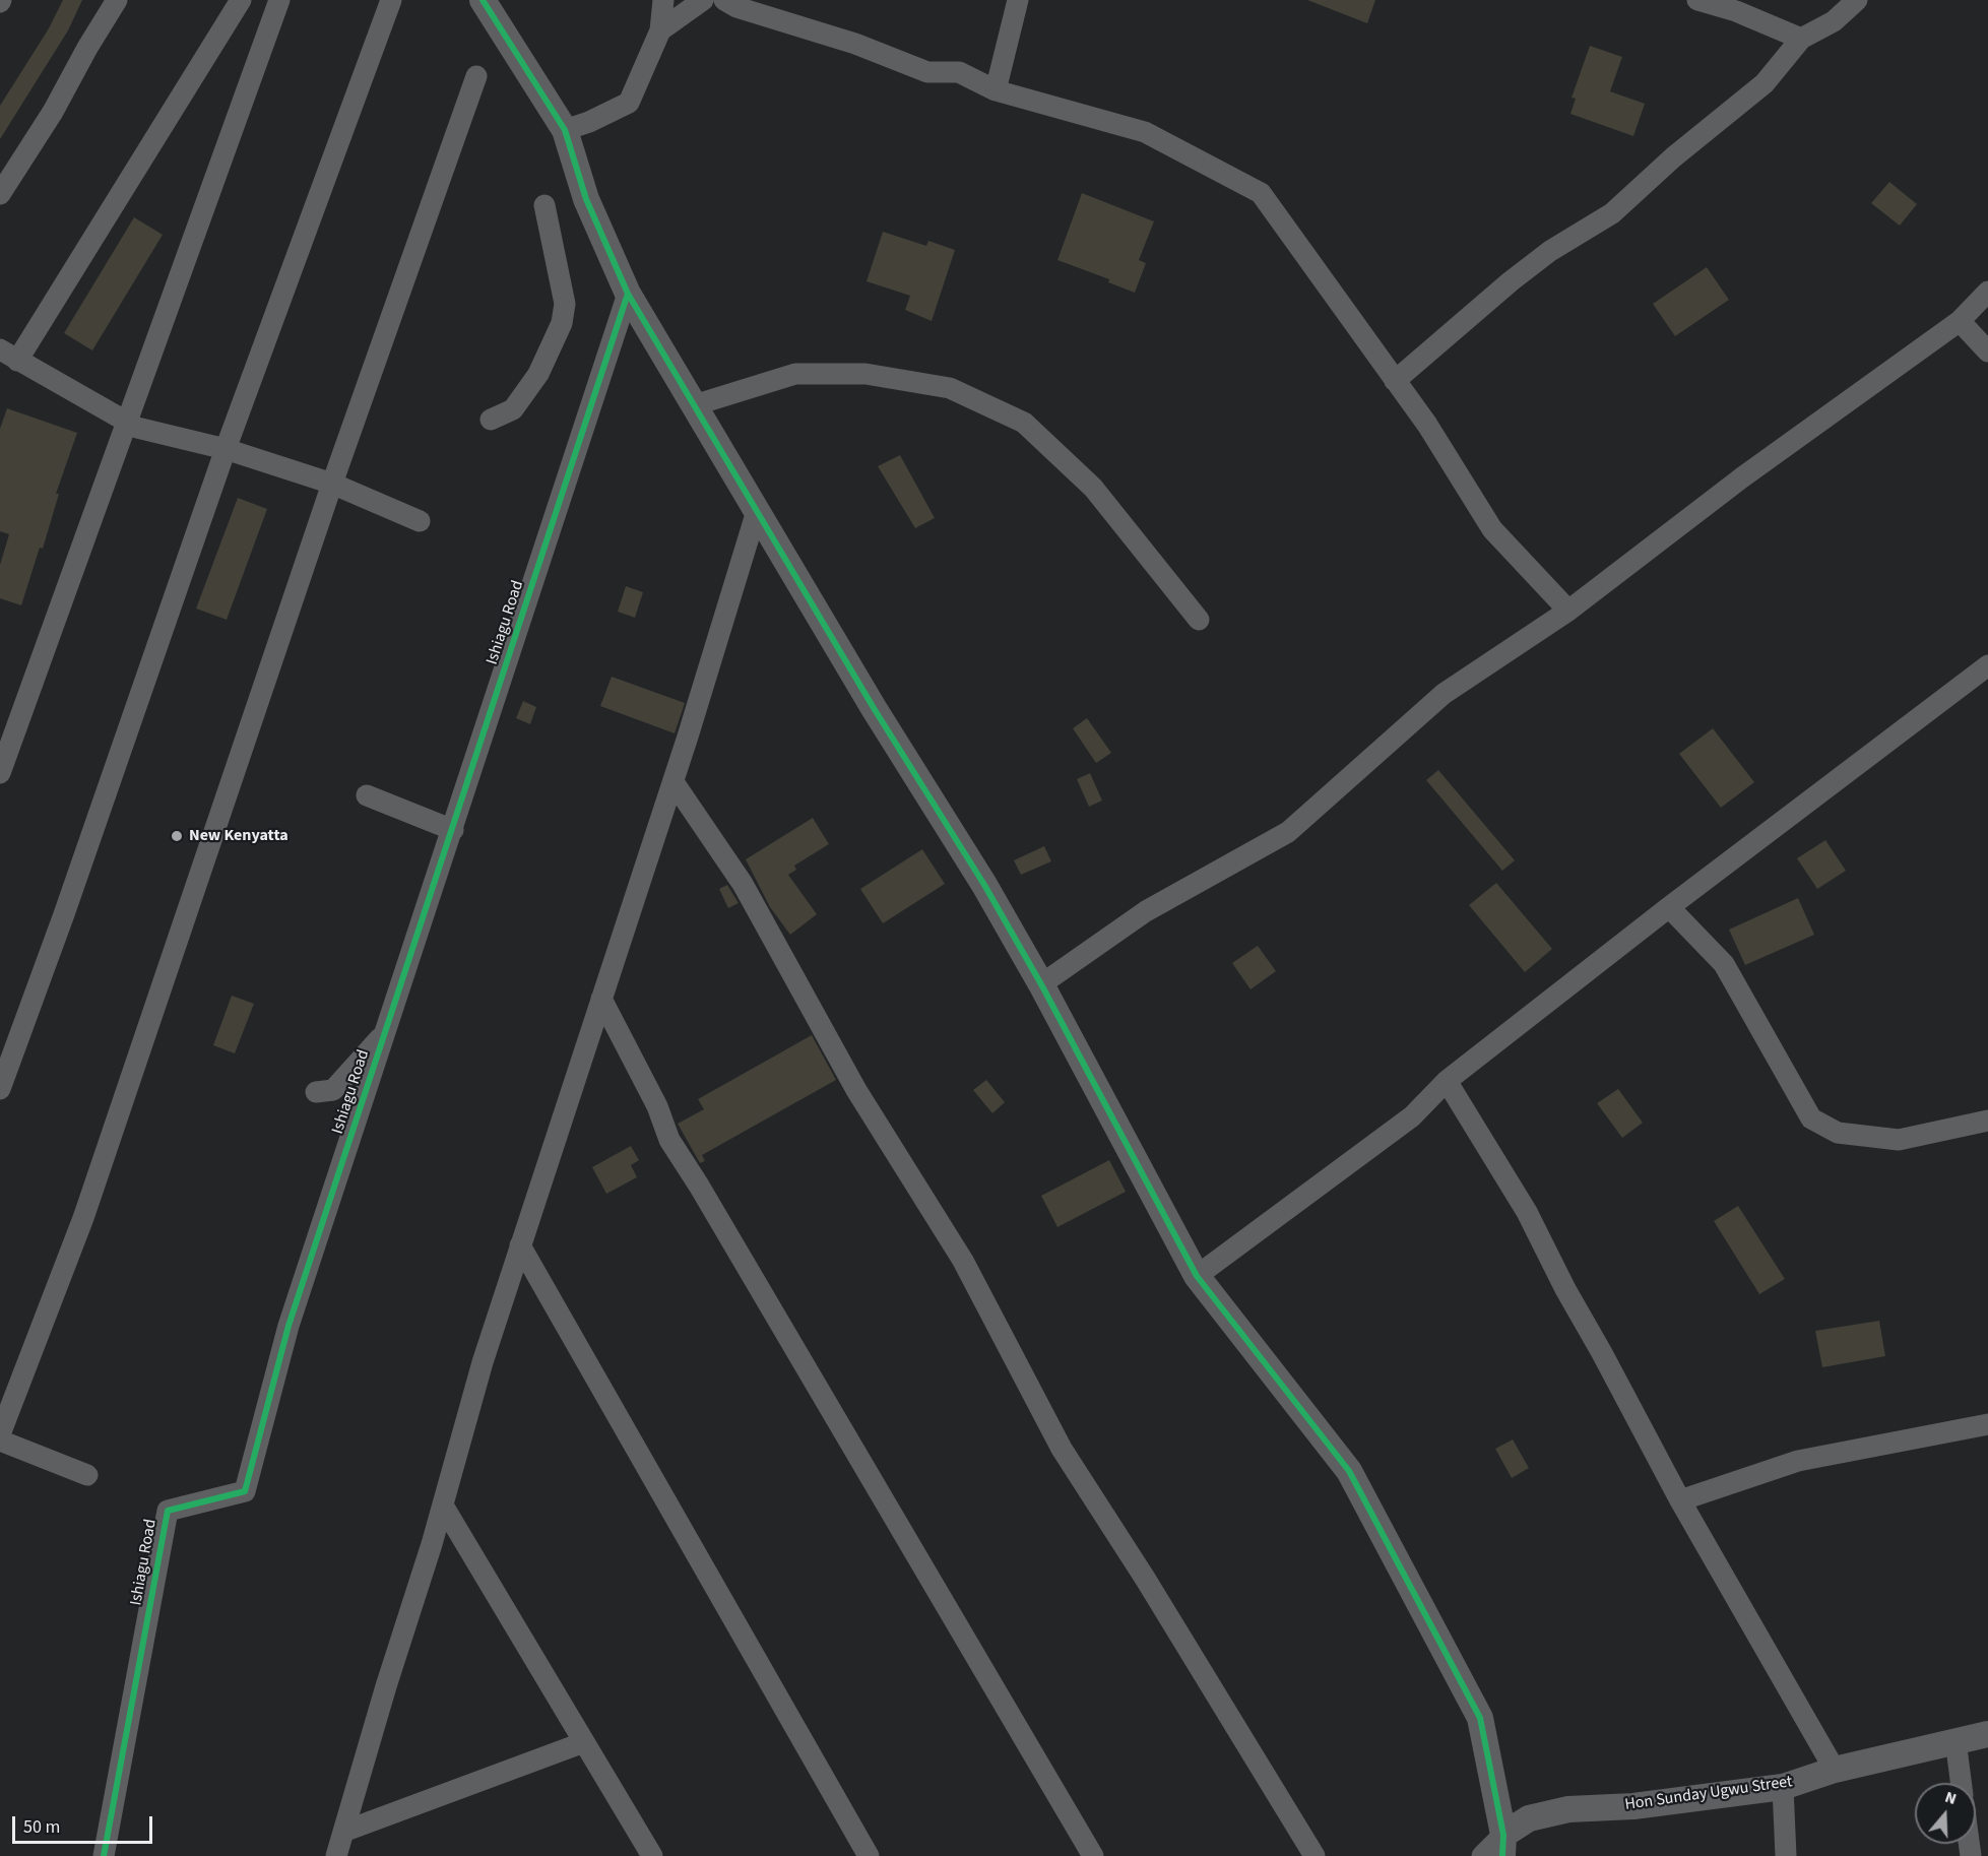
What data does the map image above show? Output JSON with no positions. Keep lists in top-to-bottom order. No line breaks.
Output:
{"streets":{"street":["Ishiagu Road","Hon Sunday Ugwu Street"]},"places":["New Kenyatta"],"scale_bar":"50 m","north":"top"}
